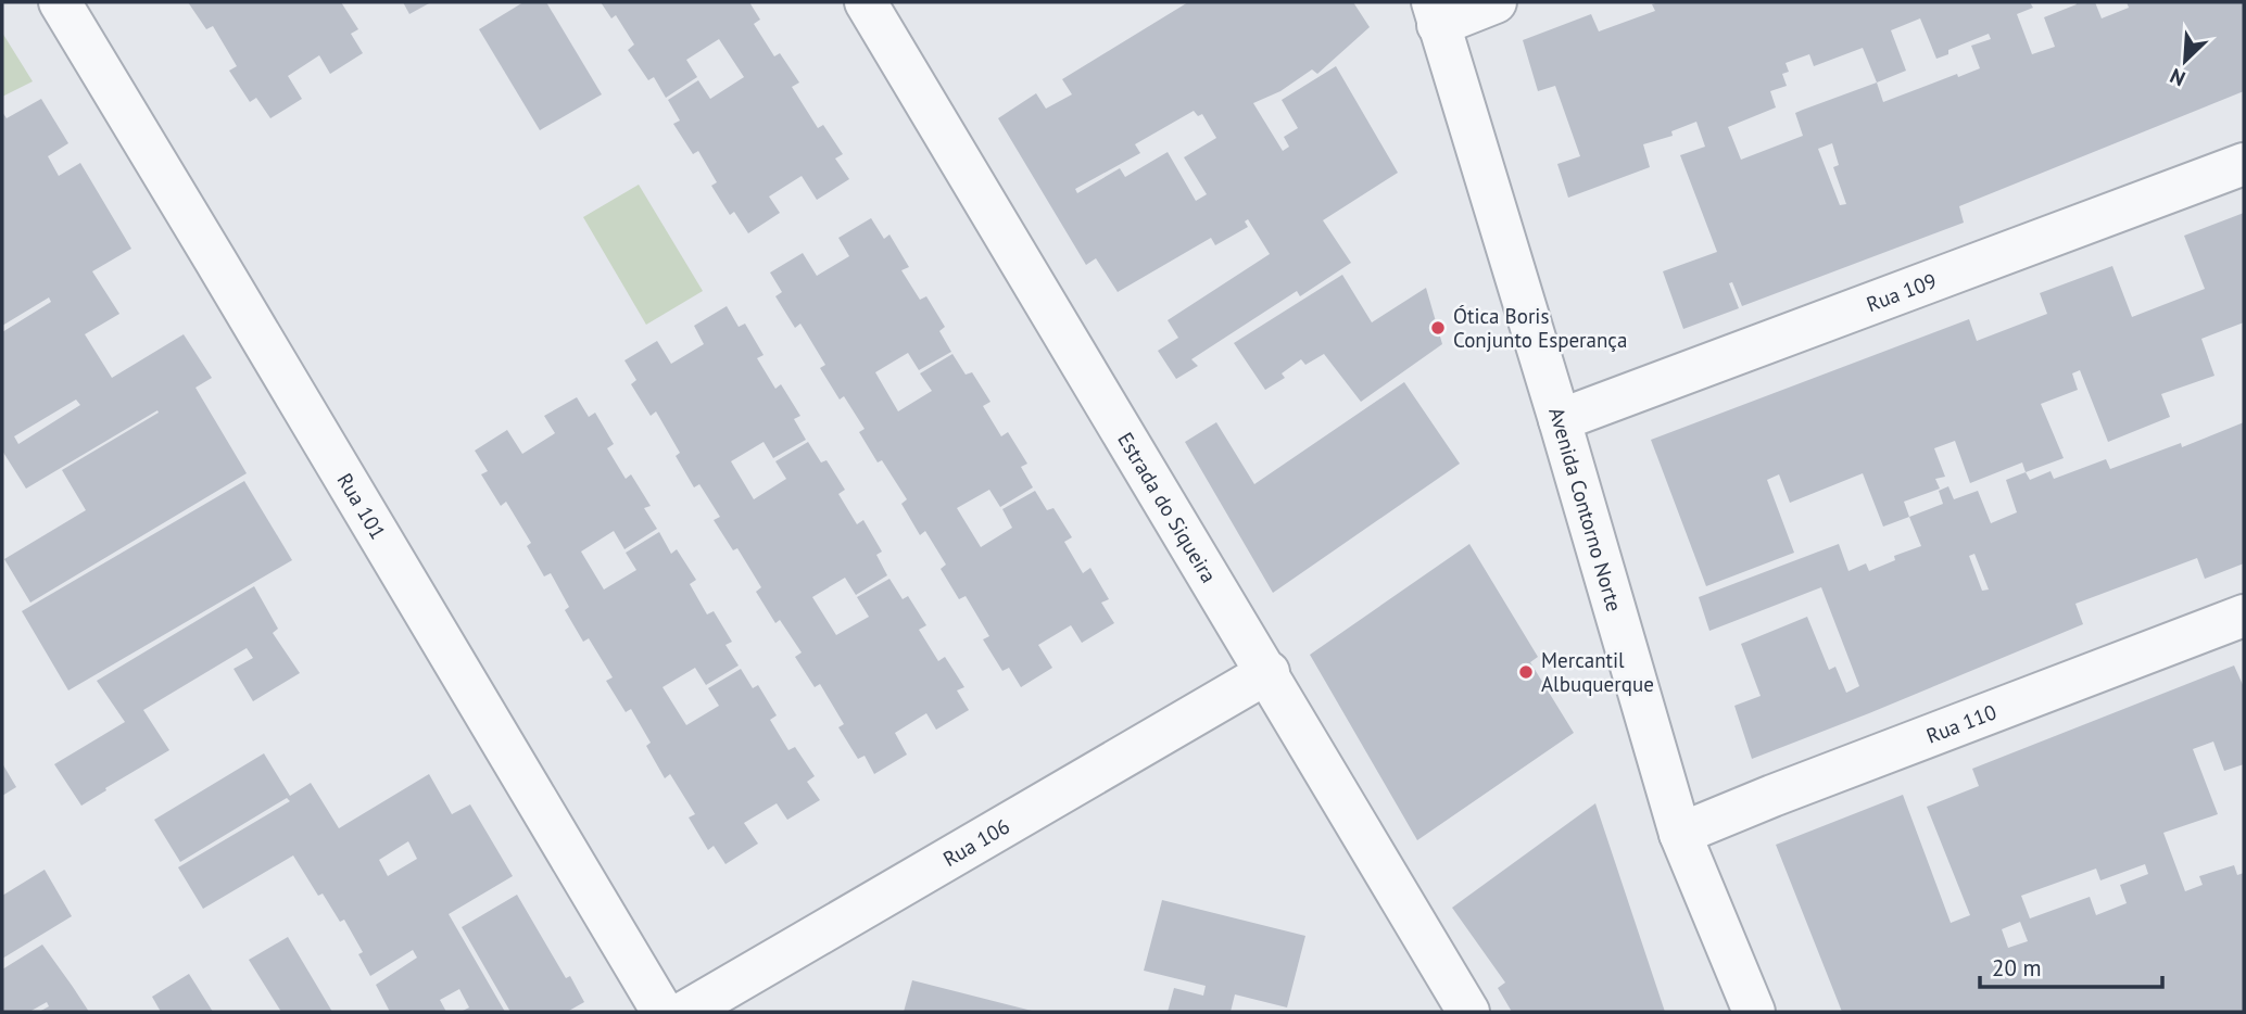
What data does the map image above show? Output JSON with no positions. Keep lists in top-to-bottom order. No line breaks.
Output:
{"streets":{"street":["Rua 109","Rua 101","Estrada do Siqueira","Avenida Contorno Norte","Rua 110","Rua 106"]},"crossings":[["Rua 109","Avenida Contorno Norte"],["Estrada do Siqueira","Rua 106"],["Avenida Contorno Norte","Rua 110"]],"places":["Ótica Boris Conjunto Esperança","Mercantil Albuquerque"],"scale_bar":"20 m","north":"bottom left"}
